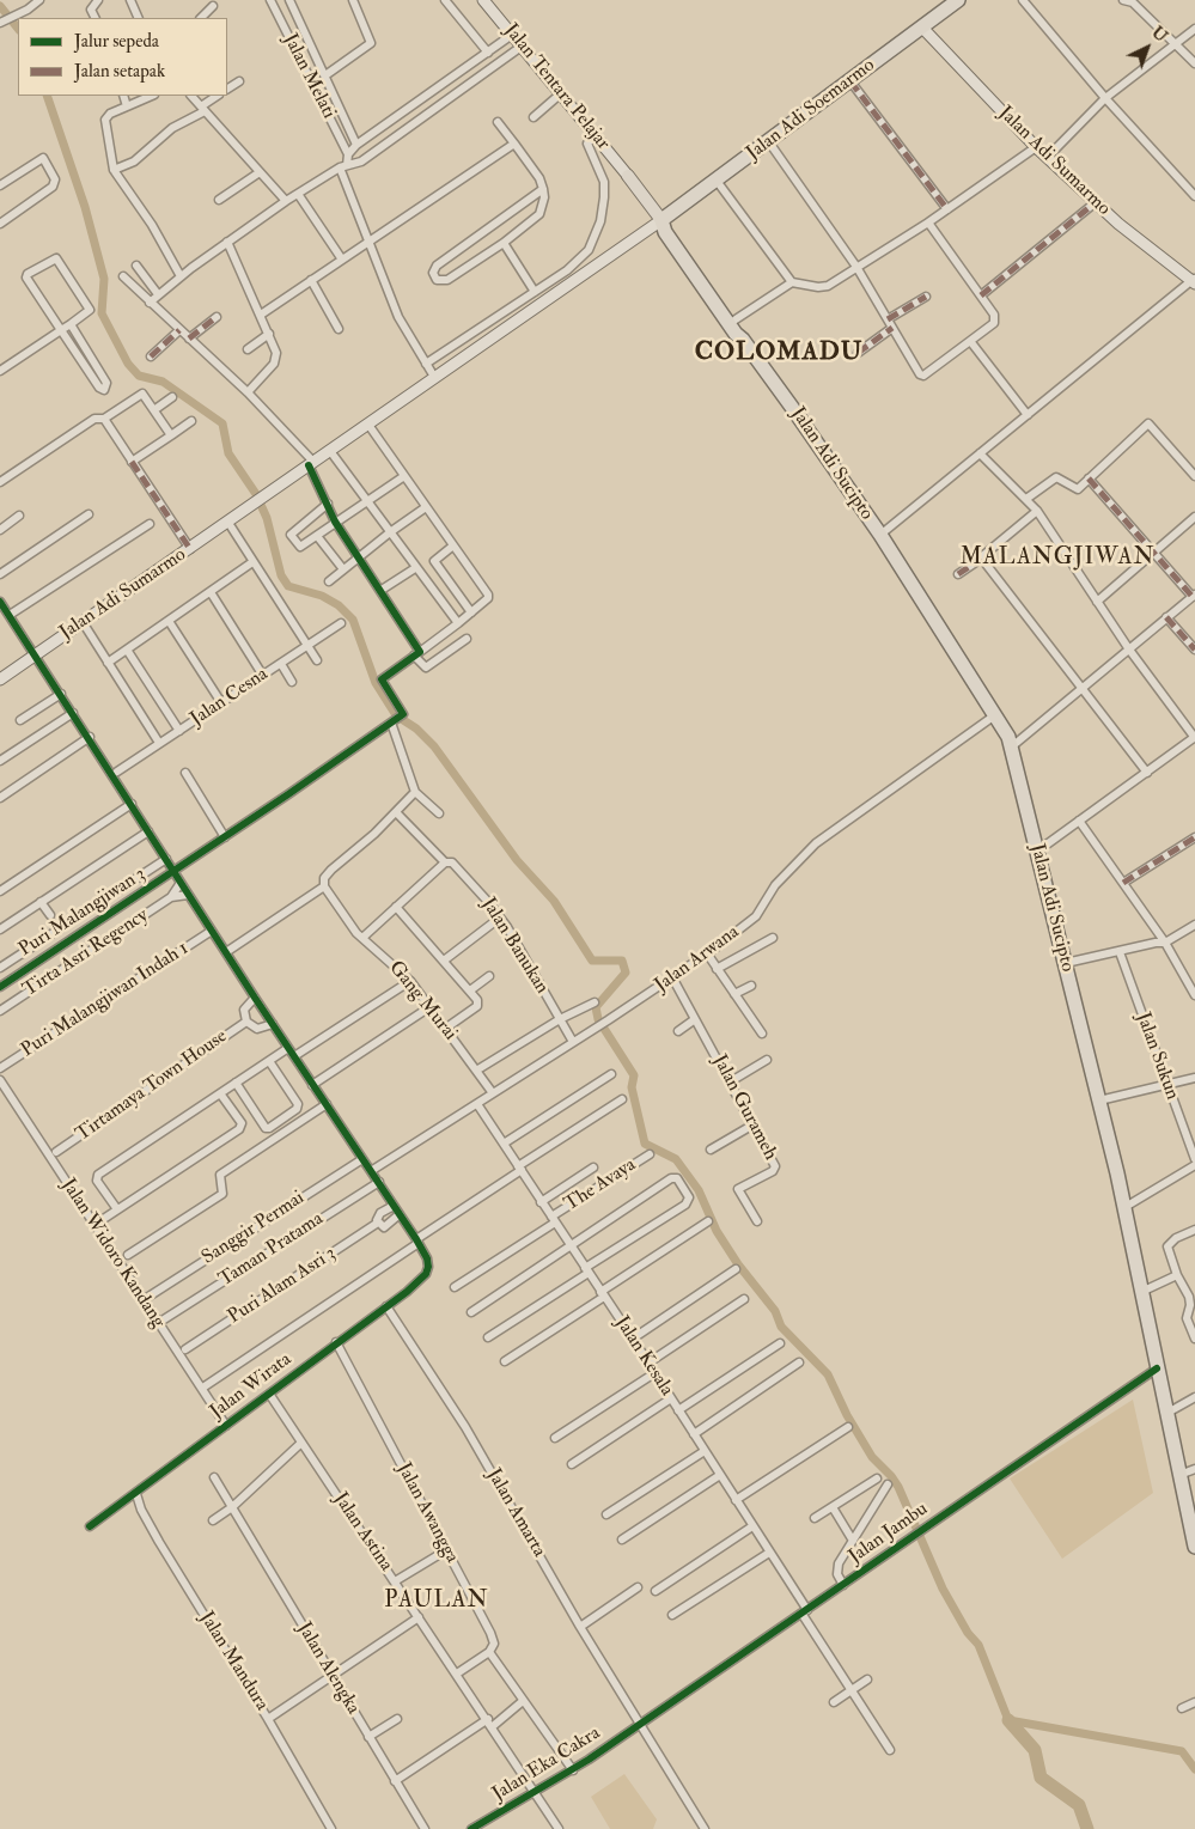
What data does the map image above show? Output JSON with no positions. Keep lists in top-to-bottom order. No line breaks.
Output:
{"streets":{"highway":["Jalan Adi Soemarmo","Jalan Adi Sucipto"],"main road":["Jalan Tentara Pelajar","Jalan Adi Sumarmo"],"street":["Jalan Melati","Jalan Cesna","Puri Malangjiwan 3","Jalan Banukan","Tirta Asri Regency","Jalan Arwana","Puri Malangjiwan Indah 1","Gang Murai","Jalan Sukun","Tirtamaya Town House","Jalan Gurameh","The Avaya","Sanggir Permai","Taman Pratama","Jalan Widoro Kandang","Puri Alam Asri 3","Jalan Kesala","Jalan Wirata","Jalan Awangga","Jalan Amarta","Jalan Astina","Jalan Jambu","Jalan Mandura","Jalan Alengka","Jalan Eka Cakra"]},"crossings":[["Jalan Tentara Pelajar","Jalan Adi Sucipto"],["Jalan Adi Soemarmo","Jalan Adi Sumarmo"],["Jalan Adi Soemarmo","Jalan Adi Sucipto"],["Jalan Adi Sumarmo","Jalan Adi Sucipto"],["Jalan Adi Sumarmo","Jalan Wirata"],["Jalan Adi Sucipto","Jalan Arwana"],["Jalan Adi Sucipto","Jalan Jambu"],["Puri Malangjiwan 3","Jalan Wirata"],["Jalan Banukan","Jalan Arwana"],["Tirta Asri Regency","Jalan Wirata"],["Jalan Arwana","Gang Murai"],["Jalan Arwana","Jalan Gurameh"],["Jalan Arwana","Jalan Kesala"],["Jalan Arwana","Jalan Wirata"],["Puri Malangjiwan Indah 1","Jalan Wirata"],["Tirtamaya Town House","Jalan Wirata"],["The Avaya","Jalan Kesala"],["Sanggir Permai","Jalan Wirata"],["Taman Pratama","Jalan Wirata"],["Jalan Widoro Kandang","Jalan Wirata"],["Puri Alam Asri 3","Jalan Wirata"],["Jalan Kesala","Jalan Jambu"],["Jalan Wirata","Jalan Awangga"],["Jalan Wirata","Jalan Amarta"],["Jalan Wirata","Jalan Astina"],["Jalan Wirata","Jalan Mandura"],["Jalan Awangga","Jalan Eka Cakra"],["Jalan Amarta","Jalan Jambu"],["Jalan Amarta","Jalan Eka Cakra"],["Jalan Astina","Jalan Eka Cakra"],["Jalan Jambu","Jalan Eka Cakra"]],"districts":["COLOMADU","MALANGJIWAN","PAULAN"],"legend":["Jalur sepeda","Jalan setapak"],"north":"top right"}
